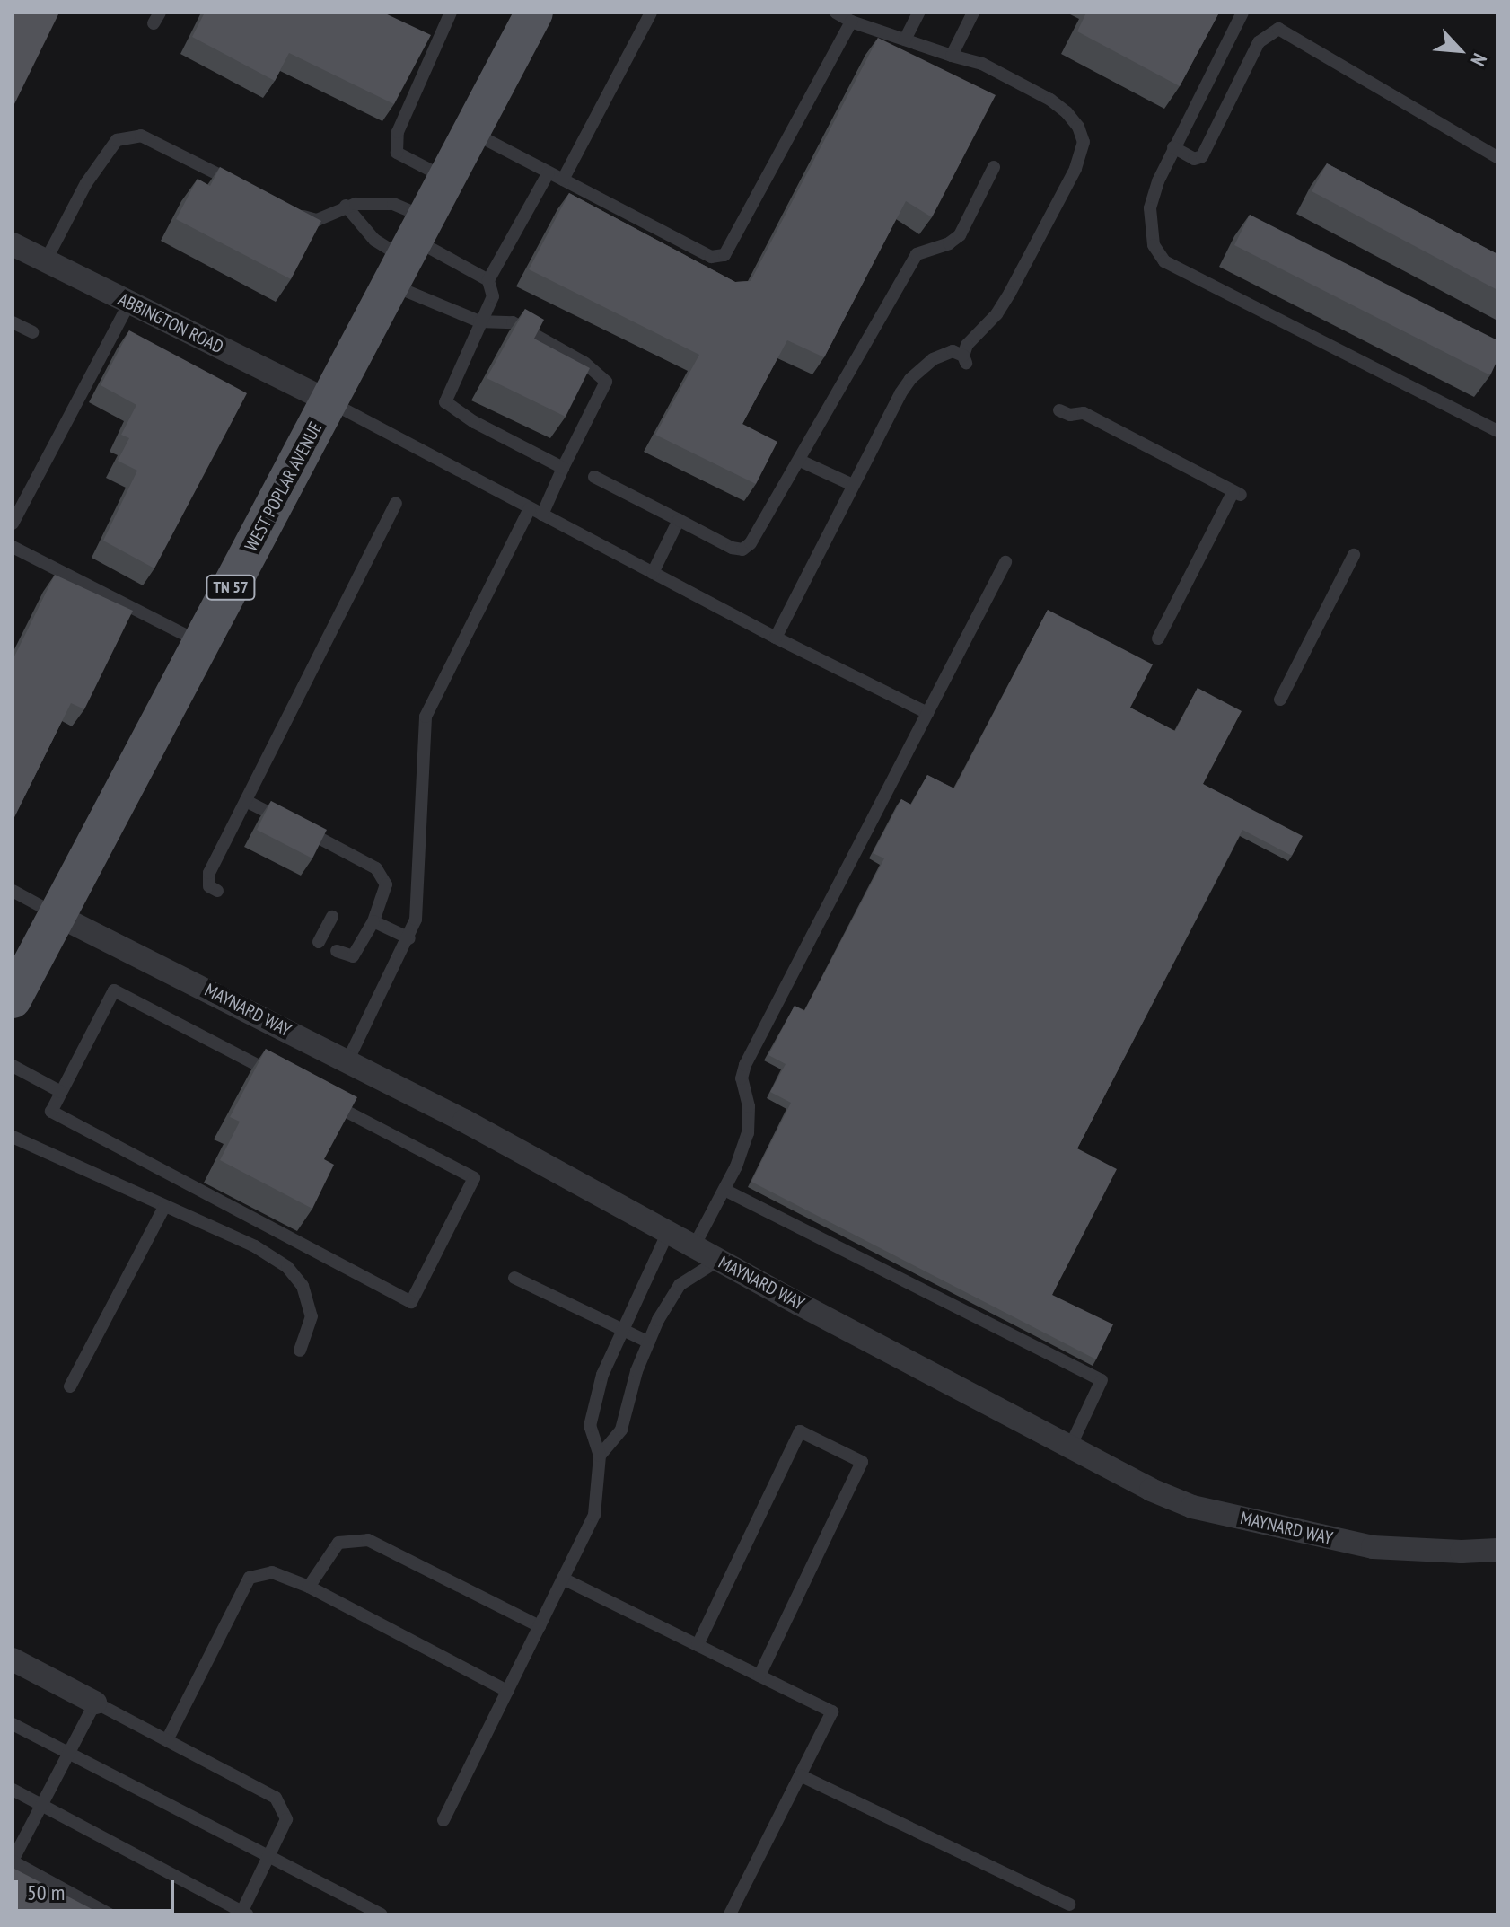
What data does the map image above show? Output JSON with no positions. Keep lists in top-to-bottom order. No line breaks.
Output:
{"streets":{"main road":["WEST POPLAR AVENUE","TN 57"],"street":["ABBINGTON ROAD","MAYNARD WAY"]},"crossings":[["ABBINGTON ROAD","WEST POPLAR AVENUE"],["WEST POPLAR AVENUE","MAYNARD WAY"]],"scale_bar":"50 m","north":"bottom right"}
